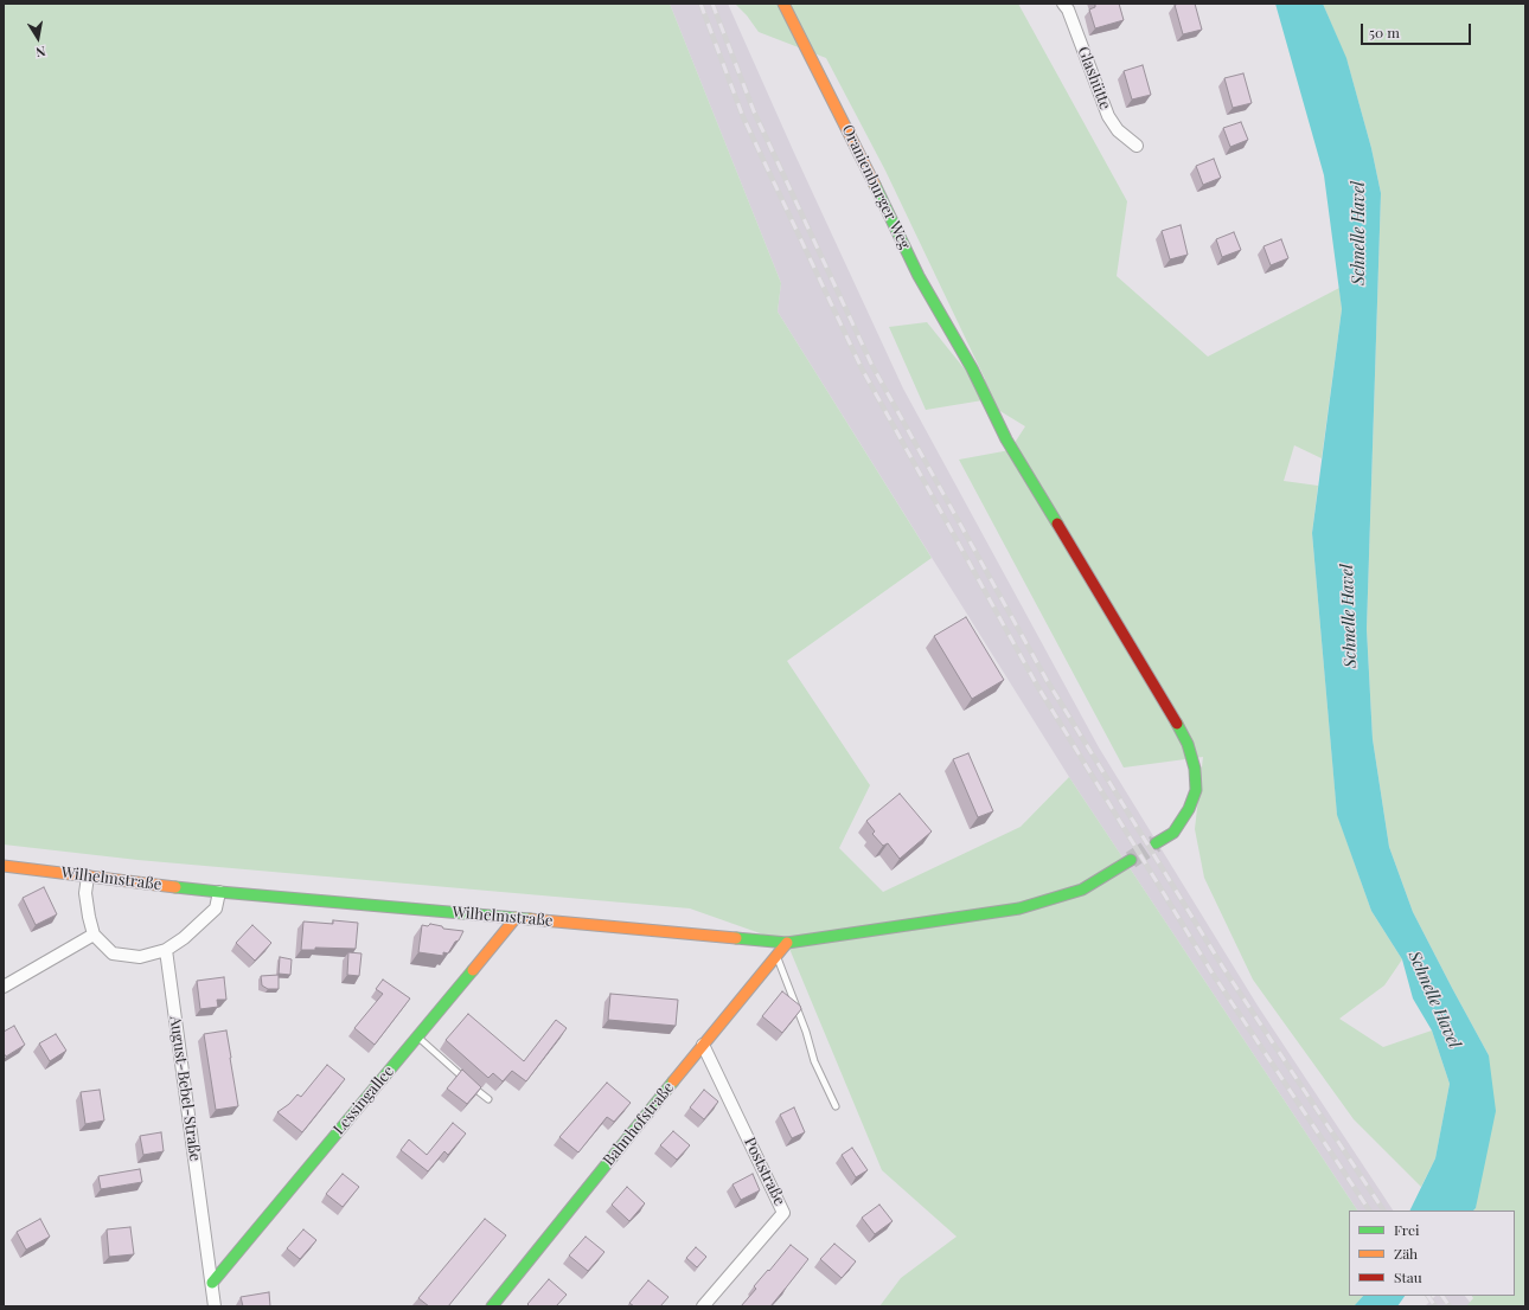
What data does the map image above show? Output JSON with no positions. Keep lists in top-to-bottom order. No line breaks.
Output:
{"streets":{"street":["Glashütte","Oranienburger Weg","Wilhelmstraße","August-Bebel-Straße","Lessingallee","Bahnhofstraße","Poststraße"]},"crossings":[["Wilhelmstraße","Lessingallee"],["Wilhelmstraße","Bahnhofstraße"],["August-Bebel-Straße","Lessingallee"],["Bahnhofstraße","Poststraße"]],"water":["Schnelle Havel"],"legend":["Frei","Zäh","Stau"],"scale_bar":"50 m","north":"bottom"}
